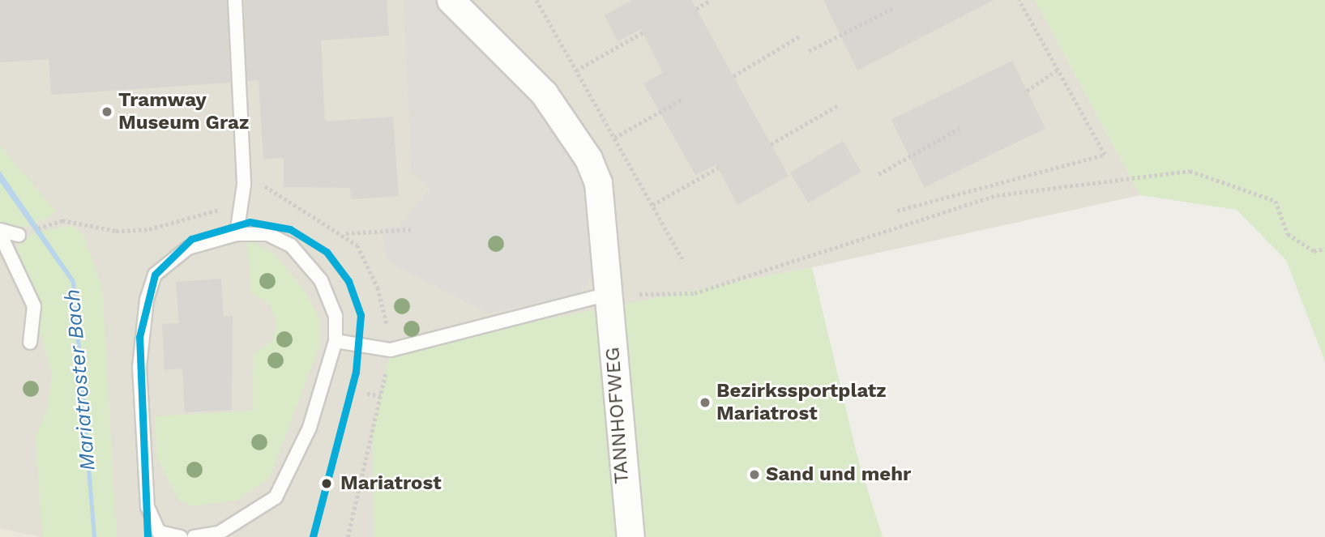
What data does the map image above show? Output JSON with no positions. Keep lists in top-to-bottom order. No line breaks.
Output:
{"streets":{"street":["TANNHOFWEG"]},"water":["Mariatroster Bach"],"places":["Tramway Museum Graz","Bezirkssportplatz Mariatrost","Sand und mehr","Mariatrost"]}
